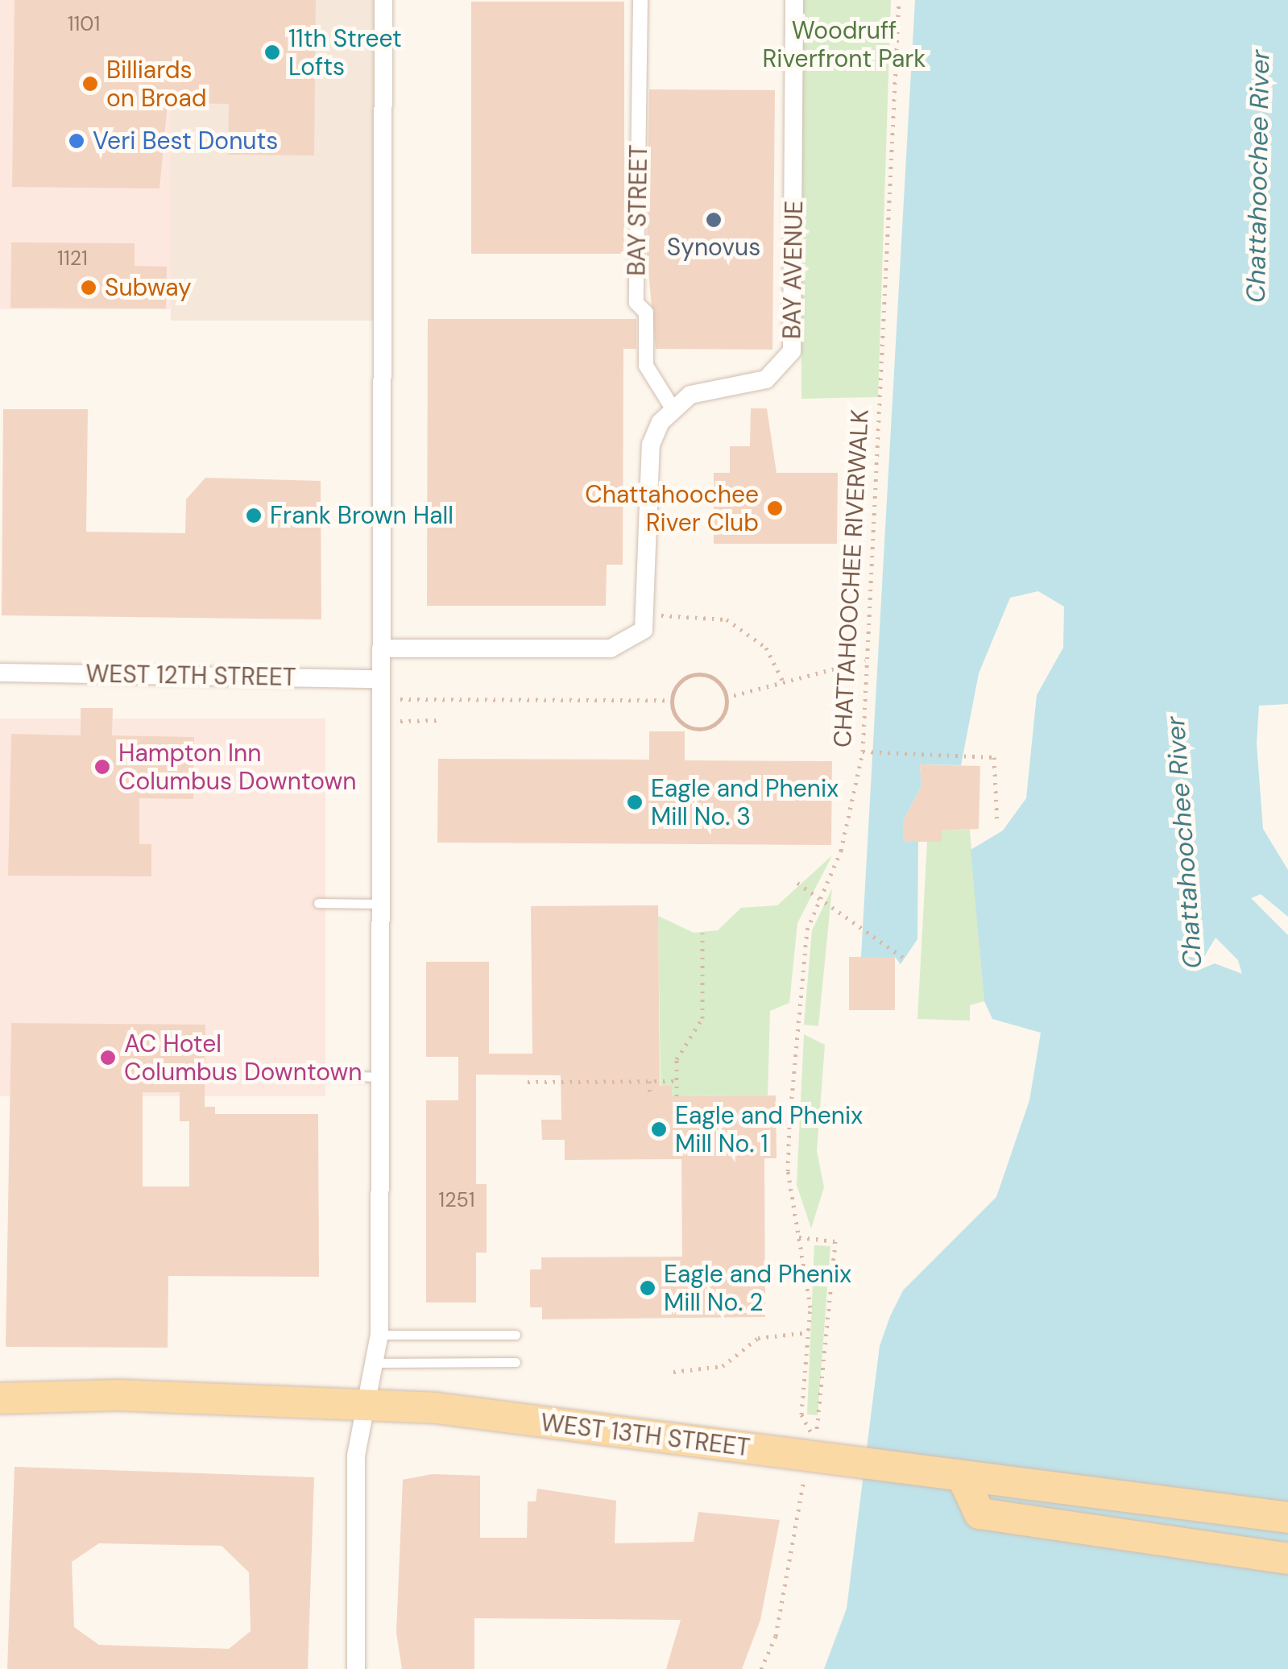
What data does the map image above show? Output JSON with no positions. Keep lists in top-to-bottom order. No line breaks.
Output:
{"streets":{"main road":["WEST 13TH STREET"],"street":["BAY STREET","BAY AVENUE","WEST 12TH STREET"],"path":["CHATTAHOOCHEE RIVERWALK"]},"crossings":[["BAY STREET","BAY AVENUE"]],"water":["Chattahoochee River"],"parks":["Woodruff Riverfront Park"],"places":["11th Street Lofts","Billiards on Broad","Veri Best Donuts","Synovus","Subway","Chattahoochee River Club","Frank Brown Hall","Hampton Inn Columbus Downtown","Eagle and Phenix Mill No. 3","AC Hotel Columbus Downtown","Eagle and Phenix Mill No. 1","Eagle and Phenix Mill No. 2"],"house_numbers":["1101","1121","1251"]}
